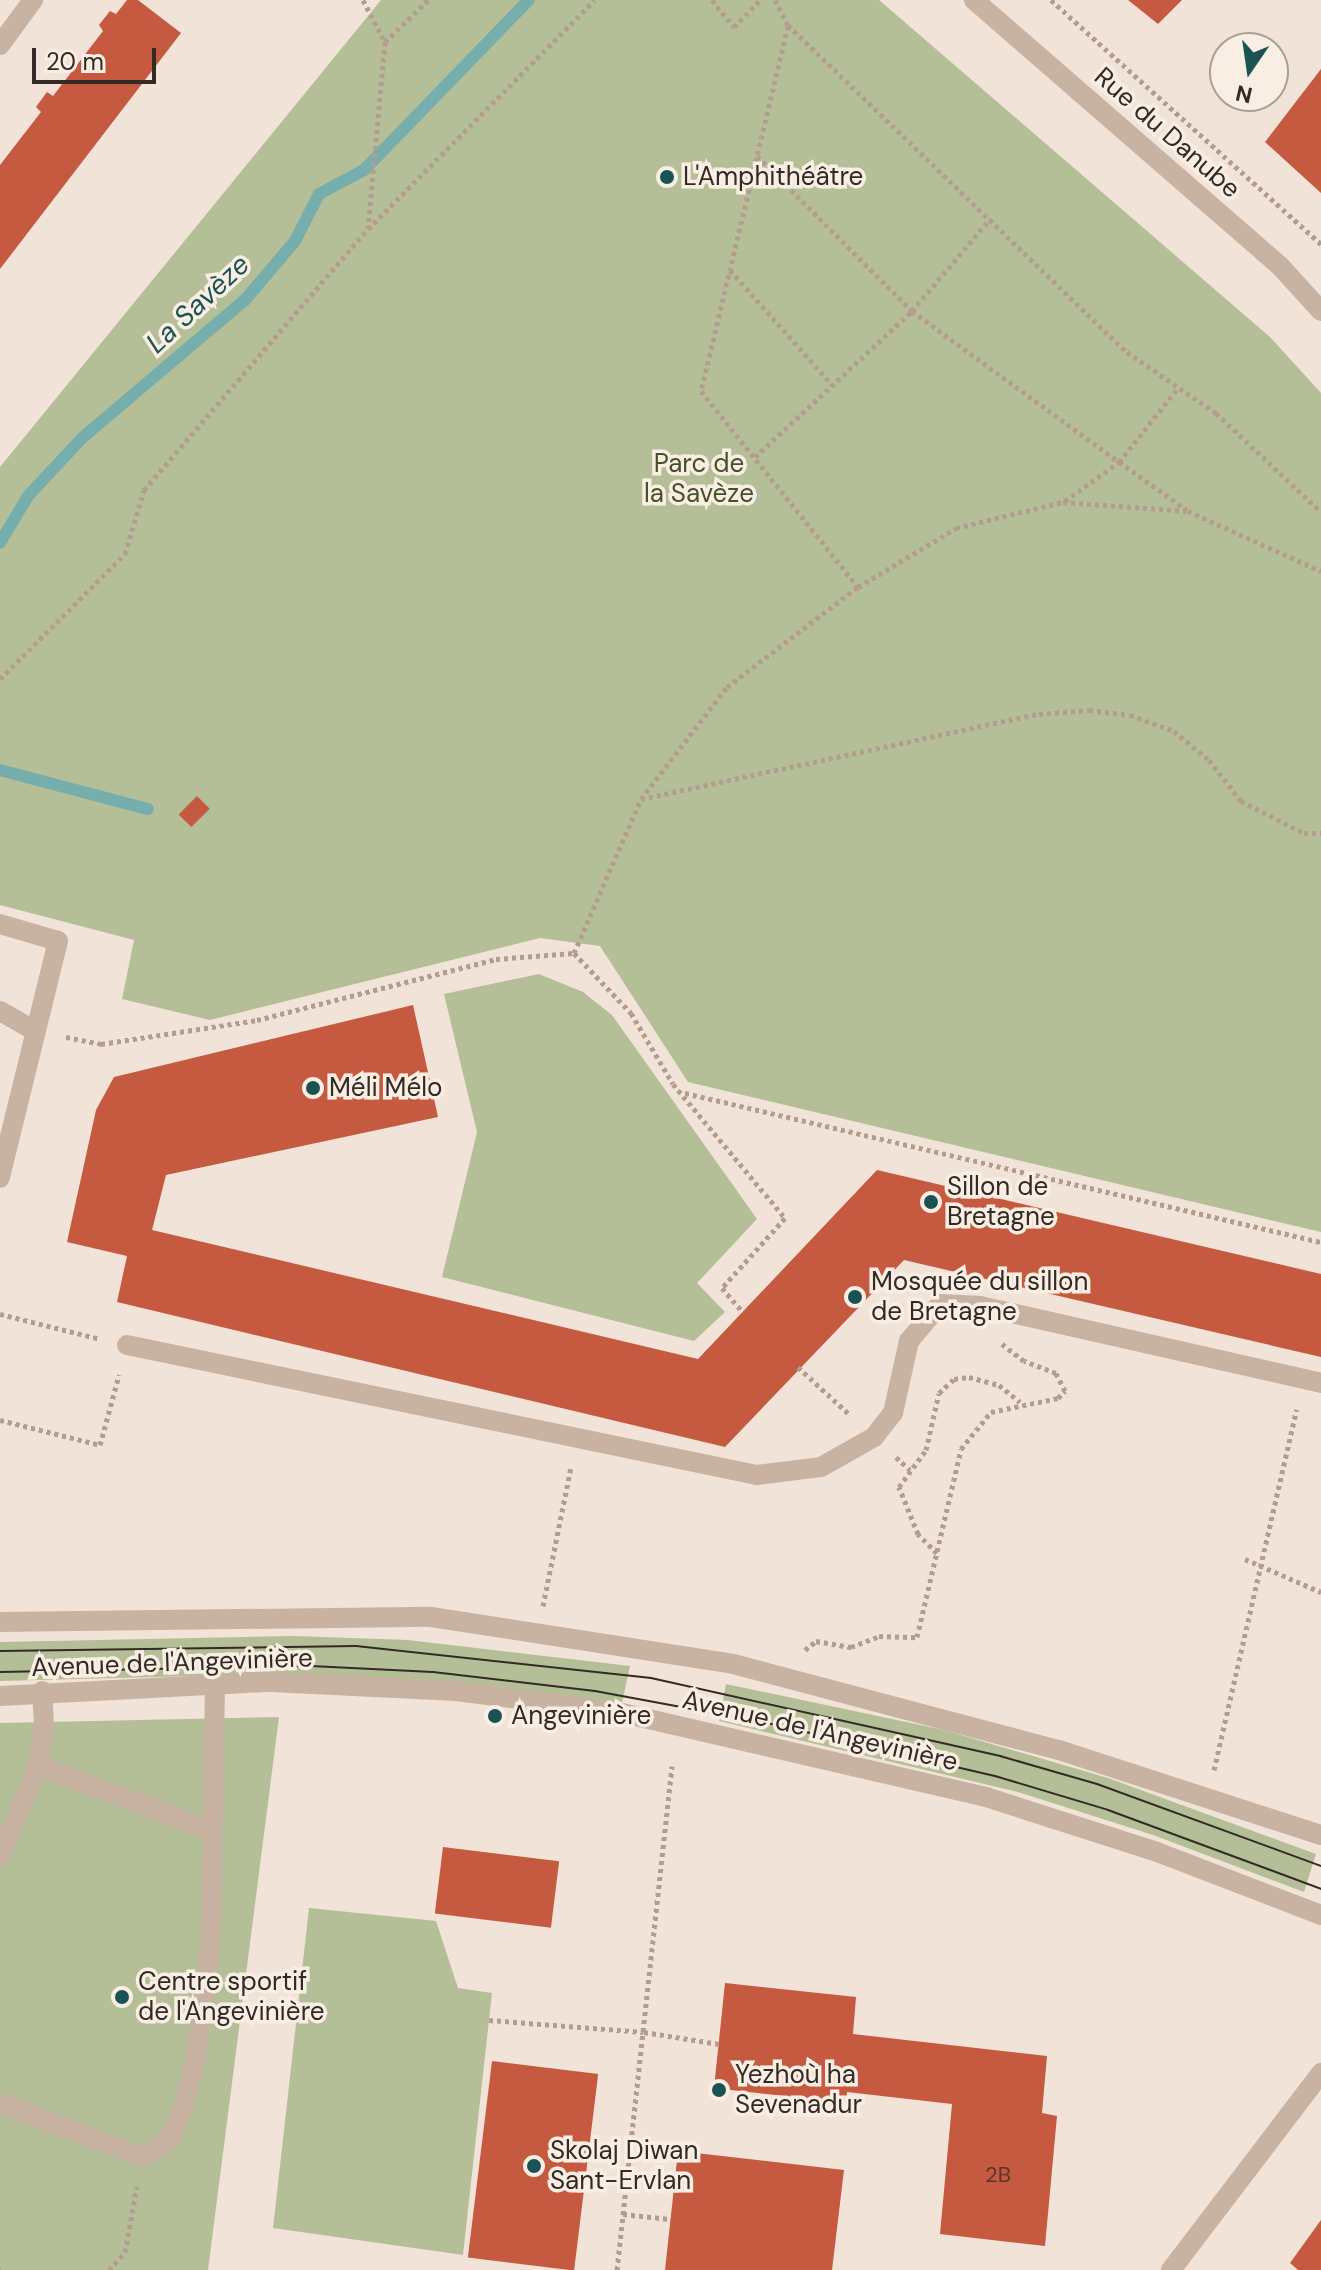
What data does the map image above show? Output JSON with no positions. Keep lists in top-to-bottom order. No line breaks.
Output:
{"streets":{"street":["Rue du Danube","Avenue de l'Angevinière"]},"water":["La Savèze"],"parks":["Parc de la Savèze"],"places":["L'Amphithéâtre","Méli Mélo","Sillon de Bretagne","Mosquée du sillon de Bretagne","Angevinière","Centre sportif de l'Angevinière","Yezhoù ha Sevenadur","Skolaj Diwan Sant-Ervlan"],"house_numbers":["2B"],"scale_bar":"20 m","north":"bottom"}
